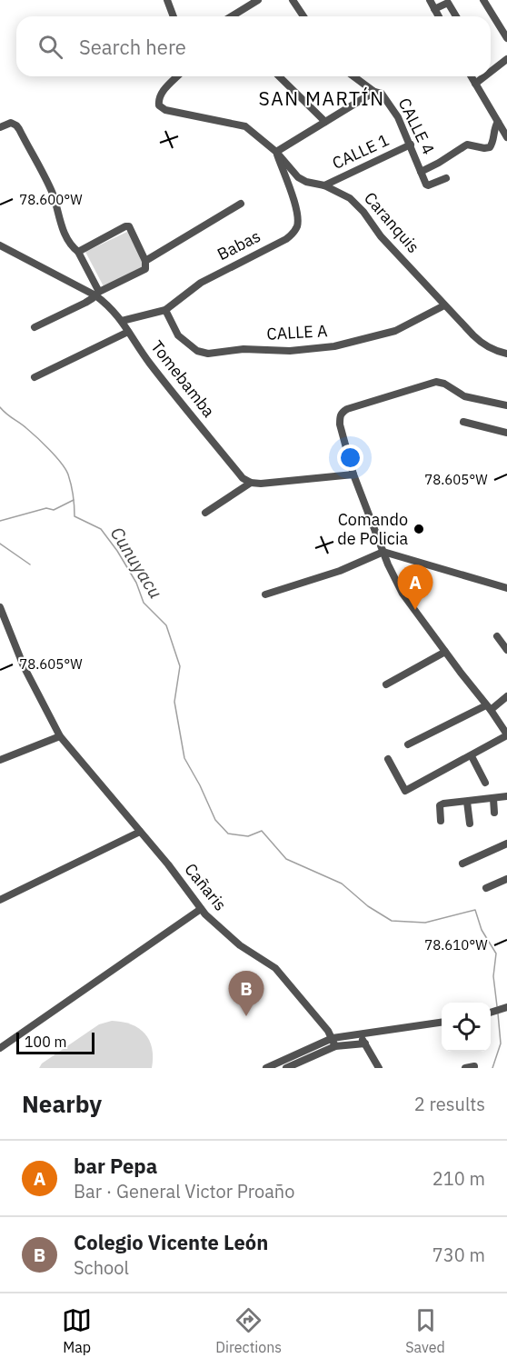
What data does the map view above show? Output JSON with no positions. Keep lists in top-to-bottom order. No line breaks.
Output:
{"streets":{"street":["CALLE 4","CALLE 1","Caranquis","Babas","CALLE A","Tomebamba","Cañaris"]},"crossings":[["CALLE 4","CALLE 1"],["CALLE 1","Caranquis"],["Caranquis","Babas"],["Caranquis","CALLE A"],["Babas","CALLE A"],["Babas","Tomebamba"]],"districts":["SAN MARTÍN"],"water":["Cunuyacu"],"places":["Comando de Policia"],"scale_bar":"100 m","page":{"search":"Search here","pins":["A","B"],"scale":"100 m","heading":["Nearby","2 results"],"list":[{"mark":"A","name":"bar Pepa","note":"Bar · General Victor Proaño","value":"210 m"},{"mark":"B","name":"Colegio Vicente León","note":"School","value":"730 m"}],"nav":["Map","Directions","Saved"]},"coordinates":["78.600°W","78.605°W","78.610°W"]}
